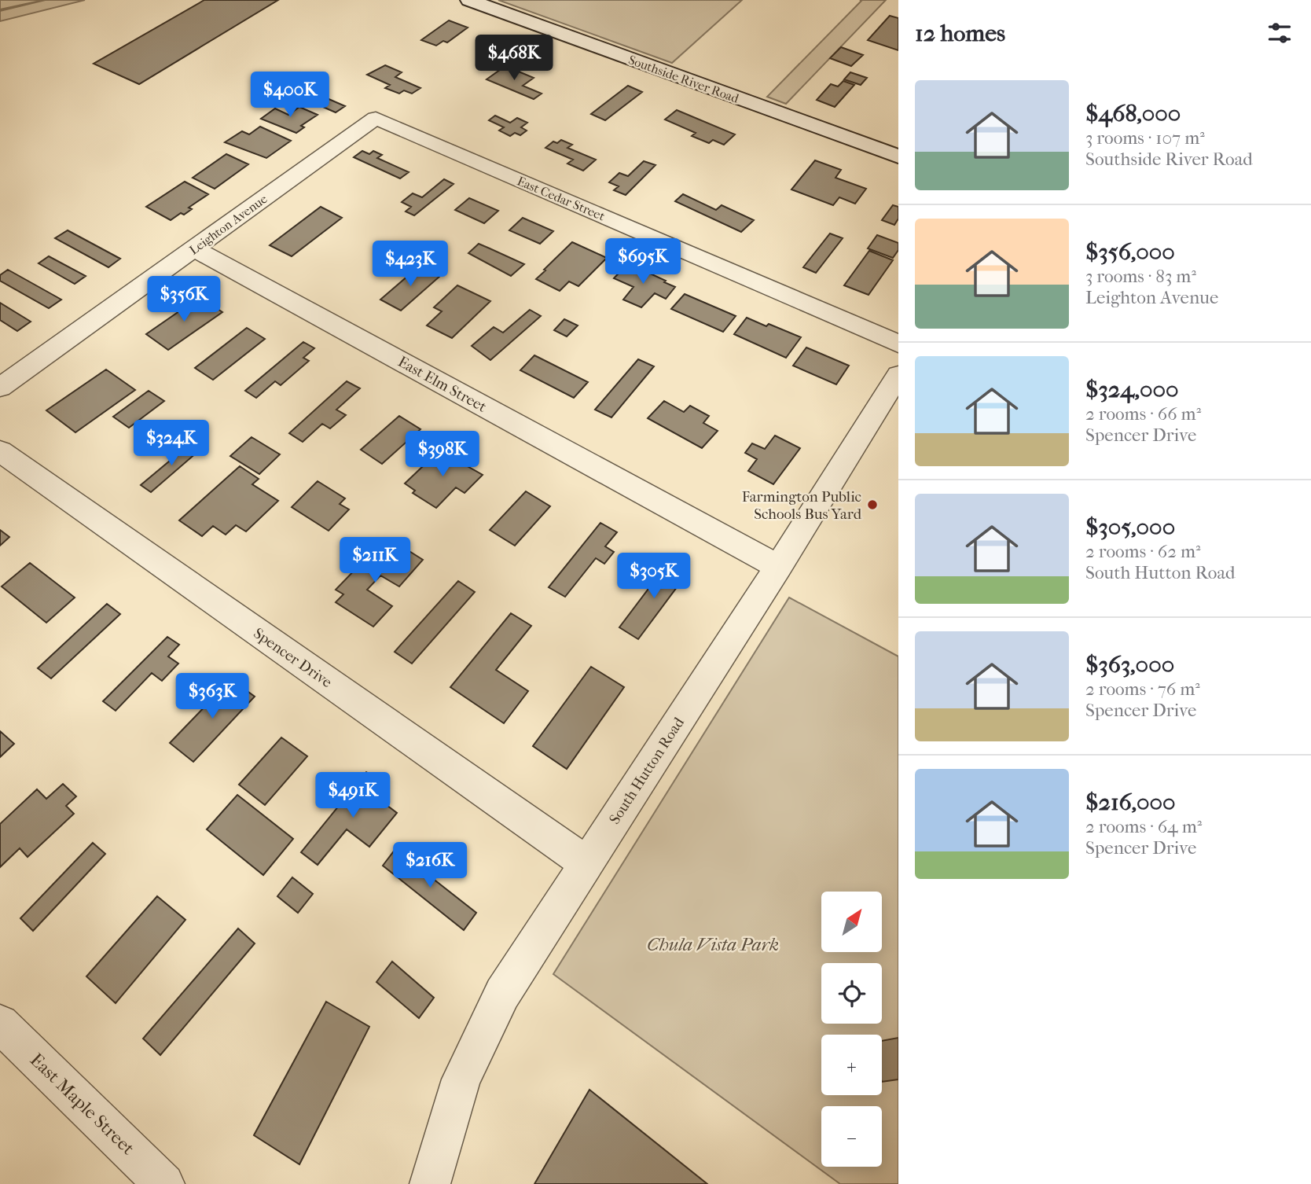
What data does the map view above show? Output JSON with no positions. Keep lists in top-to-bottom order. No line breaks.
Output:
{"streets":{"main road":["Southside River Road"],"street":["East Cedar Street","Leighton Avenue","East Elm Street","Spencer Drive","South Hutton Road","East Maple Street"]},"crossings":[["East Cedar Street","Leighton Avenue"],["Leighton Avenue","East Elm Street"],["East Elm Street","South Hutton Road"],["Spencer Drive","South Hutton Road"]],"parks":["Chula Vista Park"],"places":["Farmington Public Schools Bus Yard"],"north":"top right","page":{"heading":"12 homes","price":["$468K","$400K","$695K","$423K","$356K","$324K","$398K","$211K","$305K","$363K","$491K","$216K"],"list":[{"name":"$468,000","note":"3 rooms · 107 m² · Southside River Road"},{"name":"$356,000","note":"3 rooms · 83 m² · Leighton Avenue"},{"name":"$324,000","note":"2 rooms · 66 m² · Spencer Drive"},{"name":"$305,000","note":"2 rooms · 62 m² · South Hutton Road"},{"name":"$363,000","note":"2 rooms · 76 m² · Spencer Drive"},{"name":"$216,000","note":"2 rooms · 64 m² · Spencer Drive"}],"map_buttons":["+","−"]}}
